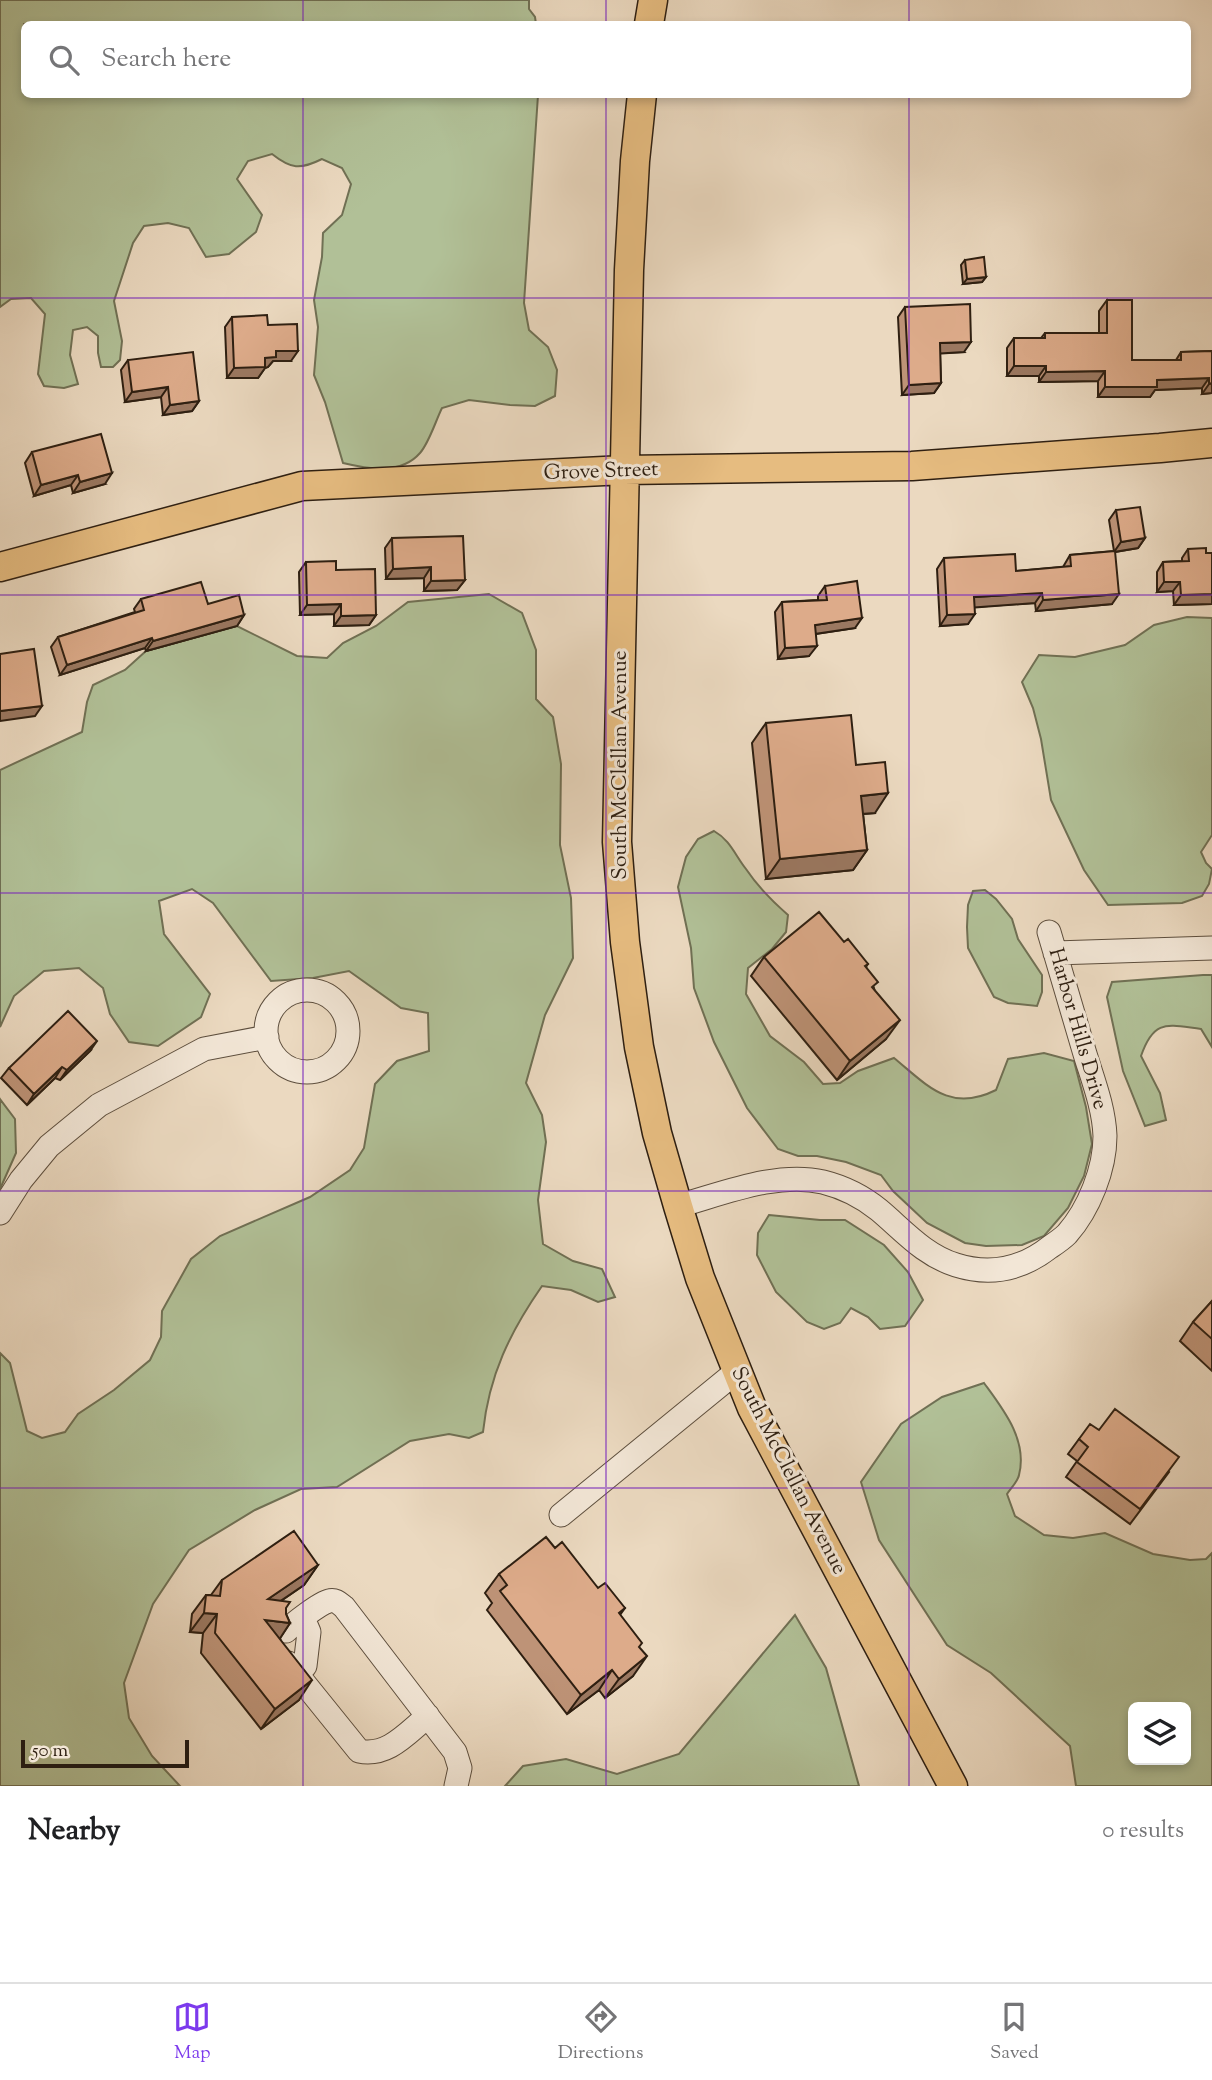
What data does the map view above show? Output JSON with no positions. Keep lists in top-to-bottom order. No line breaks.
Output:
{"streets":{"main road":["Grove Street","South McClellan Avenue"],"street":["Harbor Hills Drive"]},"crossings":[["Grove Street","South McClellan Avenue"],["South McClellan Avenue","Harbor Hills Drive"]],"scale_bar":"50 m","page":{"search":"Search here","scale":"50 m","heading":["Nearby","0 results"],"nav":["Map","Directions","Saved"]}}
